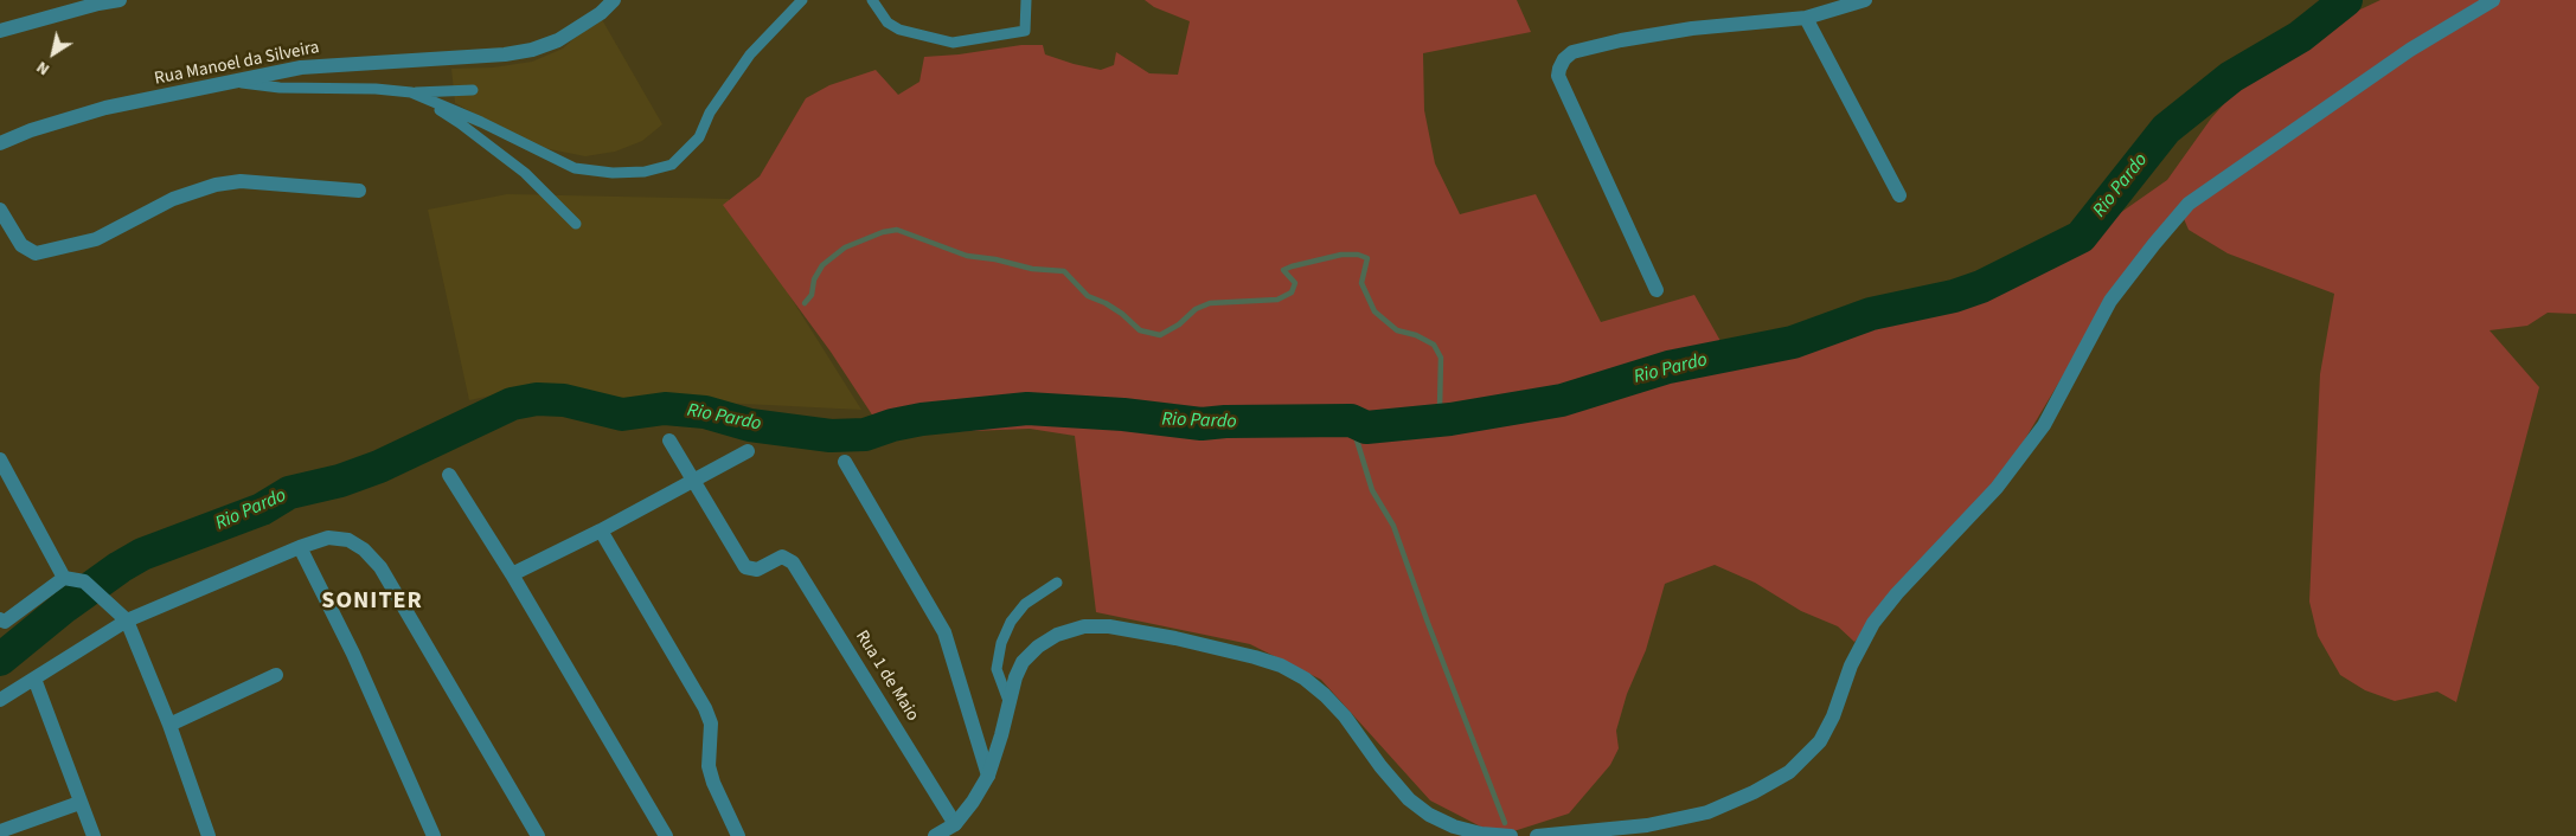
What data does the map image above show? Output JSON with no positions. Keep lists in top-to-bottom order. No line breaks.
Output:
{"streets":{"street":["Rua Manoel da Silveira","Rua 1 de Maio"]},"districts":["SONITER"],"water":["Rio Pardo"],"north":"bottom left"}
